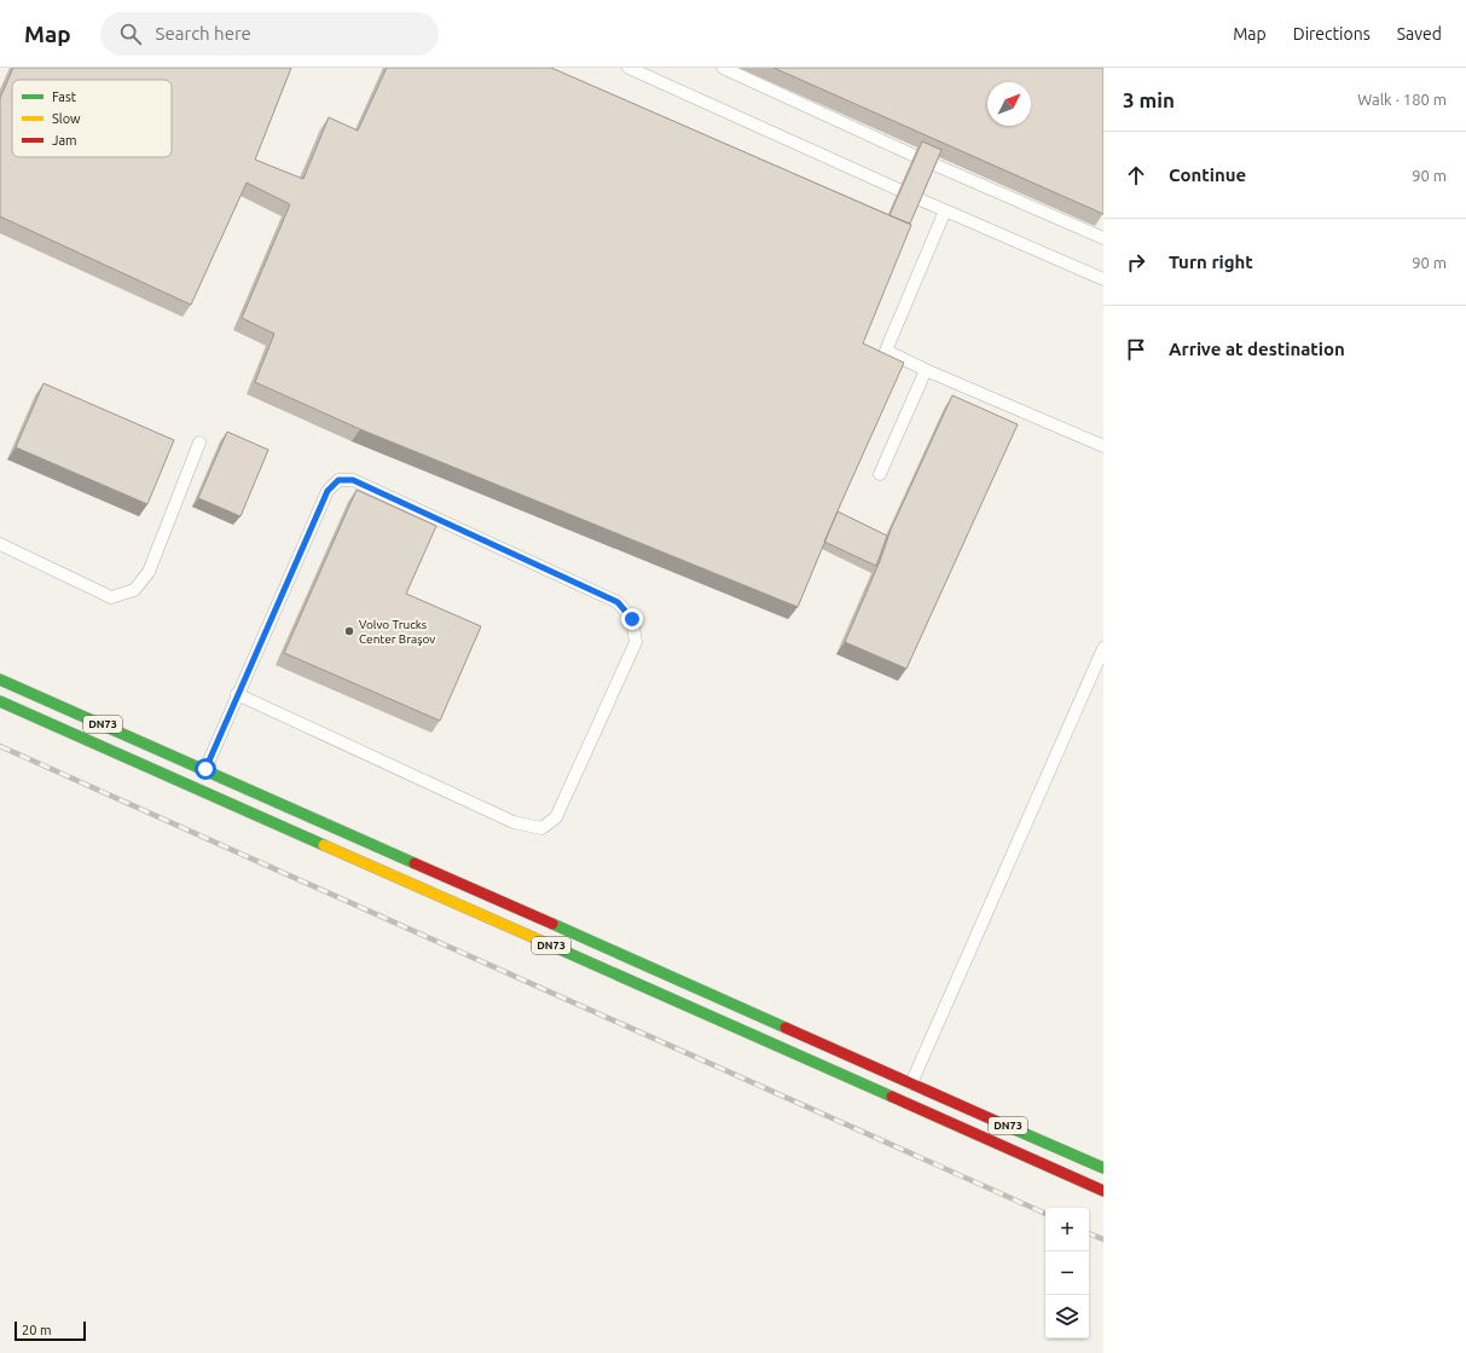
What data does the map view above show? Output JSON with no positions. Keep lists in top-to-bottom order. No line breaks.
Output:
{"streets":{"highway":["DN73"]},"places":["Volvo Trucks Center Braşov"],"legend":["Fast","Slow","Jam"],"scale_bar":"20 m","north":"top right","page":{"header":"Map","search":"Search here","nav":["Map","Directions","Saved"],"heading":["3 min","Walk · 180 m"],"list":[["Continue","90 m"],["Turn right","90 m"],"Arrive at destination"],"map_buttons":["+","−"],"scale":"20 m"}}
